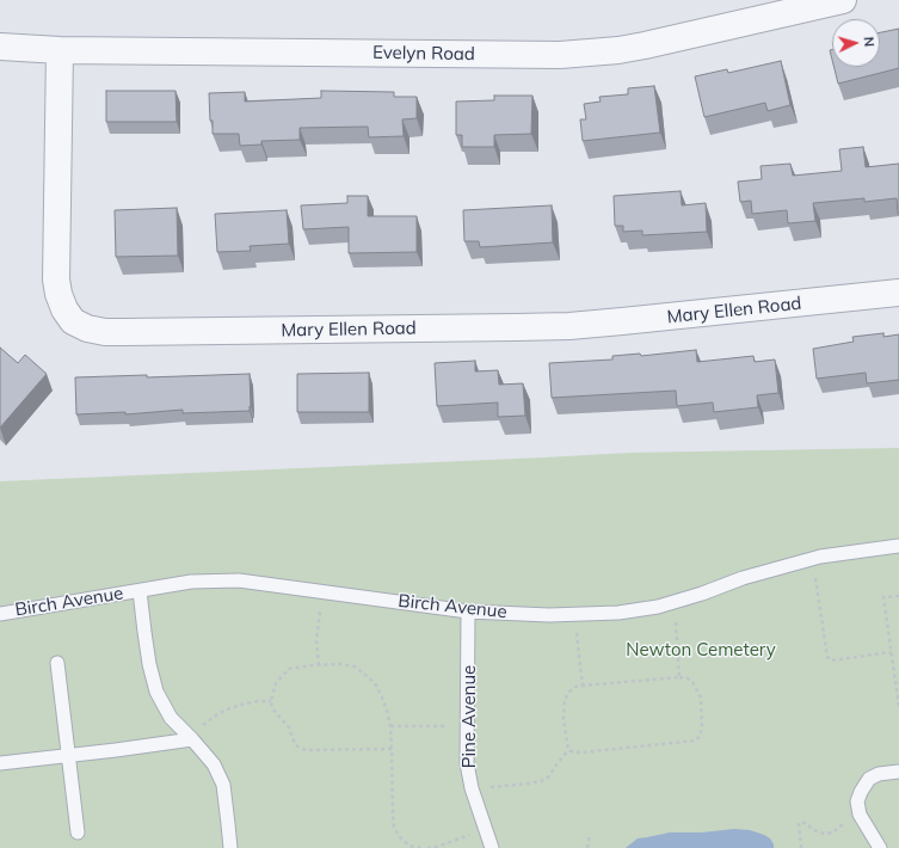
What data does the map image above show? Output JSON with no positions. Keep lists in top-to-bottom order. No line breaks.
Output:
{"streets":{"street":["Evelyn Road","Mary Ellen Road"],"lane":["Birch Avenue","Pine Avenue"]},"crossings":[["Evelyn Road","Mary Ellen Road"],["Birch Avenue","Pine Avenue"]],"parks":["Newton Cemetery"],"north":"right"}
